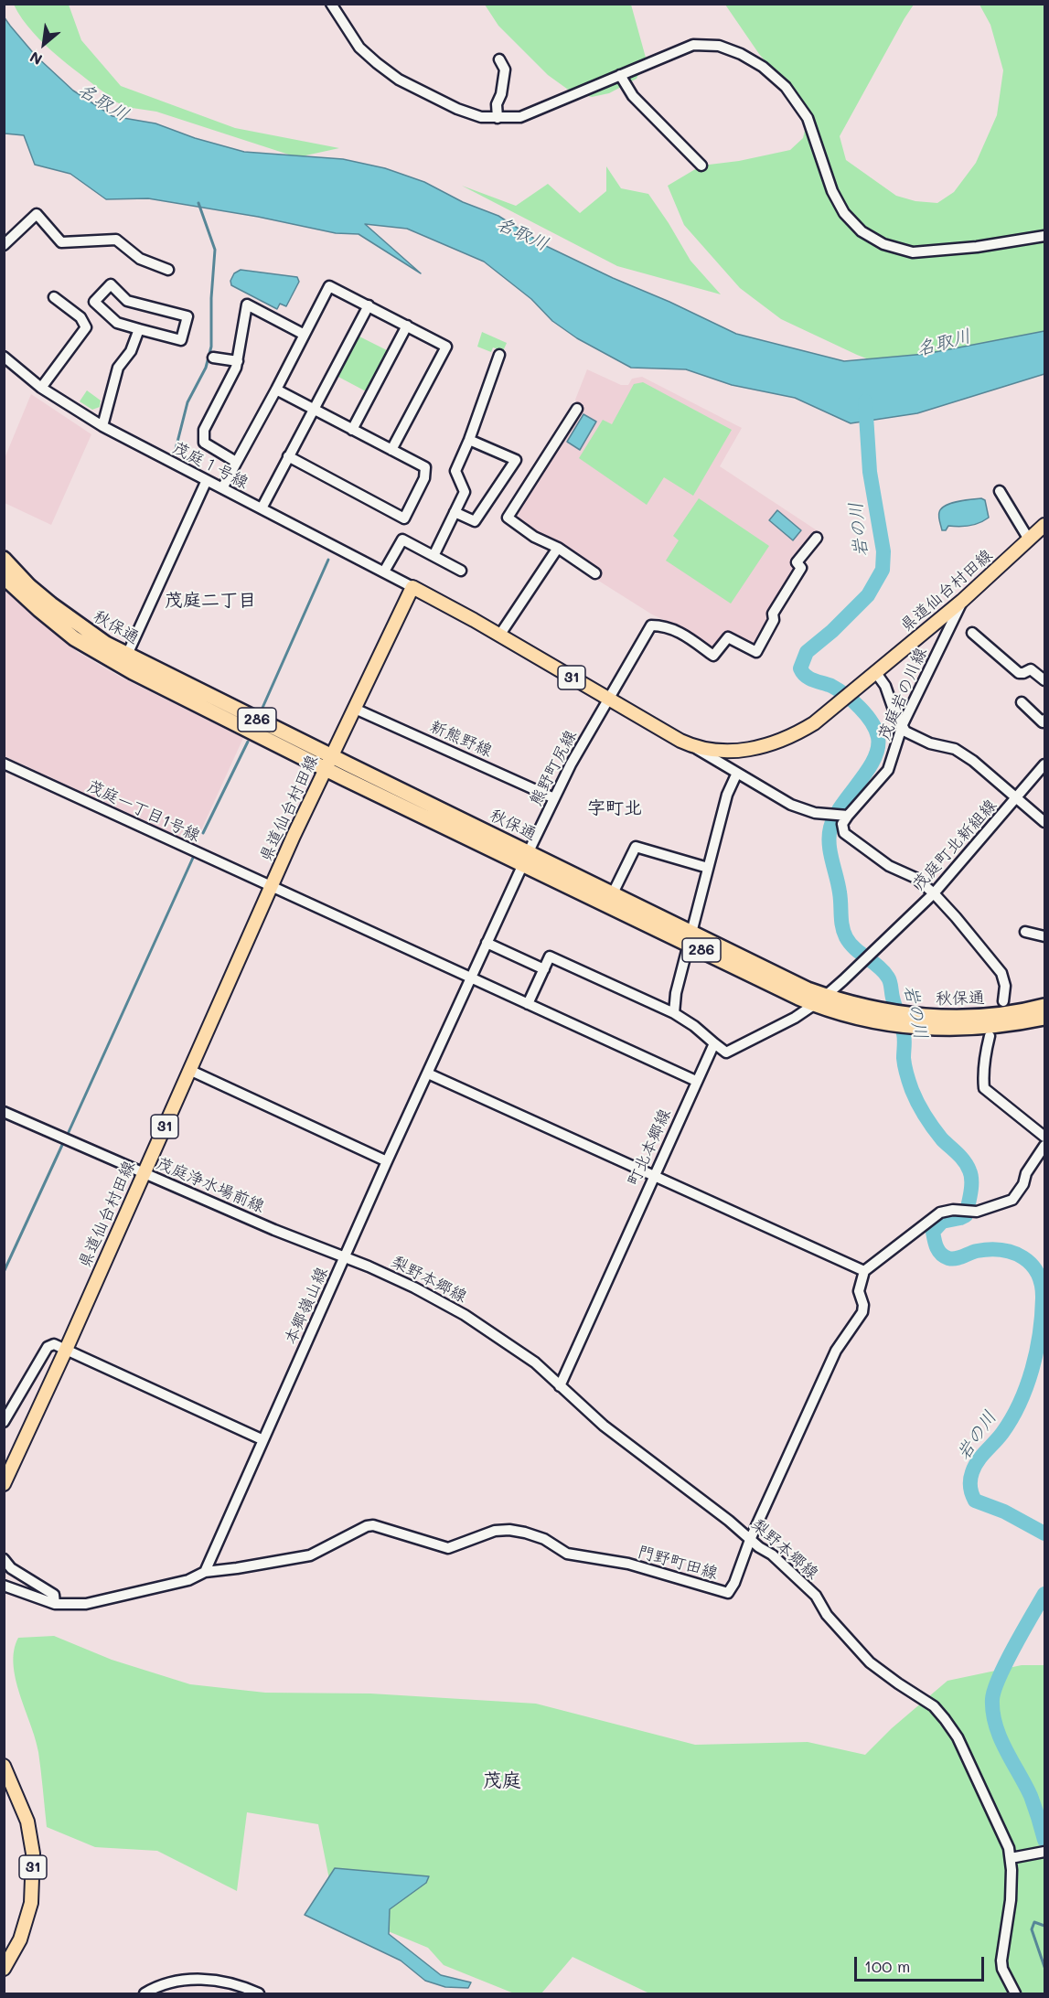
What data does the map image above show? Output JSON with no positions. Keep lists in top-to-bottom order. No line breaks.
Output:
{"streets":{"highway":["秋保通","286"],"main road":["県道仙台村田線","31"],"street":["茂庭１号線","茂庭岩の川線","新熊野線","熊野町尻線","茂庭一丁目1号線","茂庭町北新組線","町北本郷線","茂庭浄水場前線","梨野本郷線","本郷嶺山線","門野町田線"]},"crossings":[["茂庭１号線","県道仙台村田線"],["茂庭１号線","31"],["県道仙台村田線","秋保通"],["県道仙台村田線","31"],["県道仙台村田線","茂庭岩の川線"],["県道仙台村田線","新熊野線"],["県道仙台村田線","茂庭一丁目1号線"],["県道仙台村田線","茂庭浄水場前線"],["秋保通","熊野町尻線"],["秋保通","茂庭町北新組線"],["秋保通","本郷嶺山線"],["31","熊野町尻線"],["新熊野線","熊野町尻線"],["熊野町尻線","本郷嶺山線"],["茂庭一丁目1号線","町北本郷線"],["茂庭一丁目1号線","本郷嶺山線"],["茂庭町北新組線","町北本郷線"],["町北本郷線","梨野本郷線"],["茂庭浄水場前線","梨野本郷線"],["茂庭浄水場前線","本郷嶺山線"],["梨野本郷線","本郷嶺山線"],["梨野本郷線","門野町田線"],["本郷嶺山線","門野町田線"]],"districts":["茂庭二丁目","字町北","茂庭"],"water":["名取川","岩の川"],"scale_bar":"100 m","north":"bottom left"}
